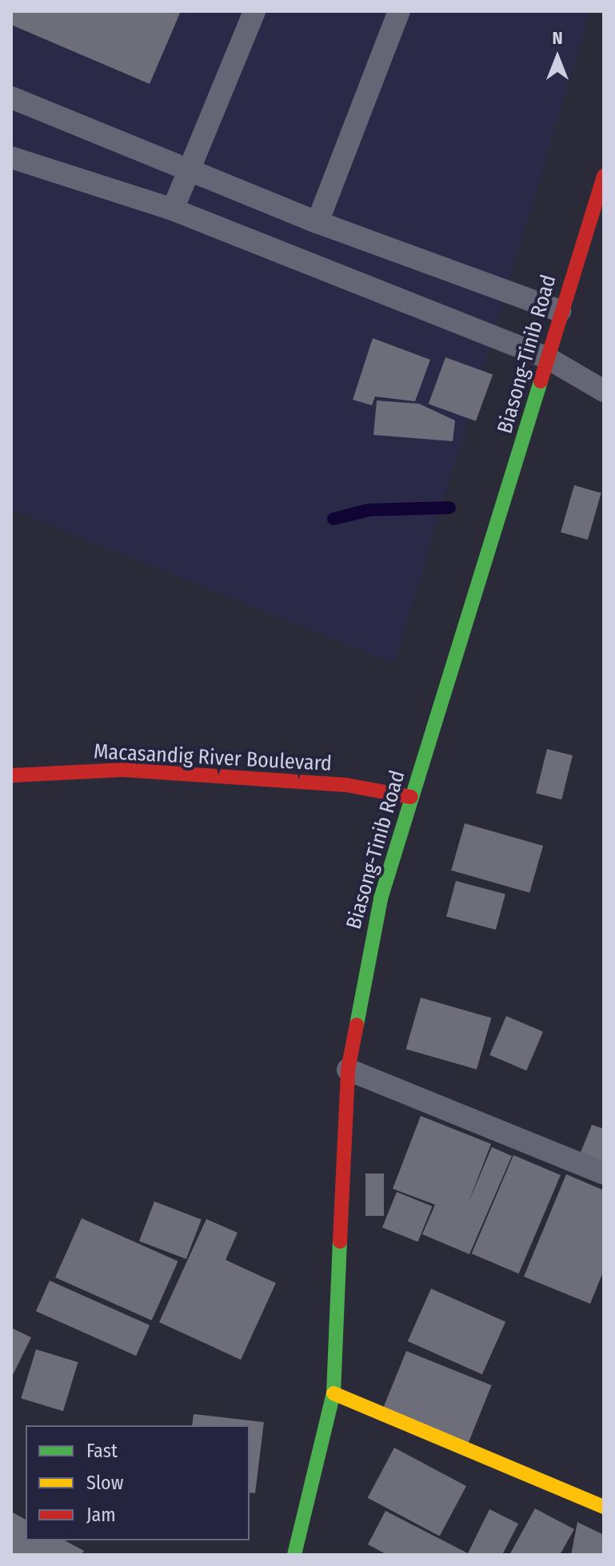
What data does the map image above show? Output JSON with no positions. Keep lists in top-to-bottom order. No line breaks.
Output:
{"streets":{"street":["Biasong-Tinib Road","Macasandig River Boulevard"]},"crossings":[["Biasong-Tinib Road","Macasandig River Boulevard"]],"legend":["Fast","Slow","Jam"],"north":"top"}
